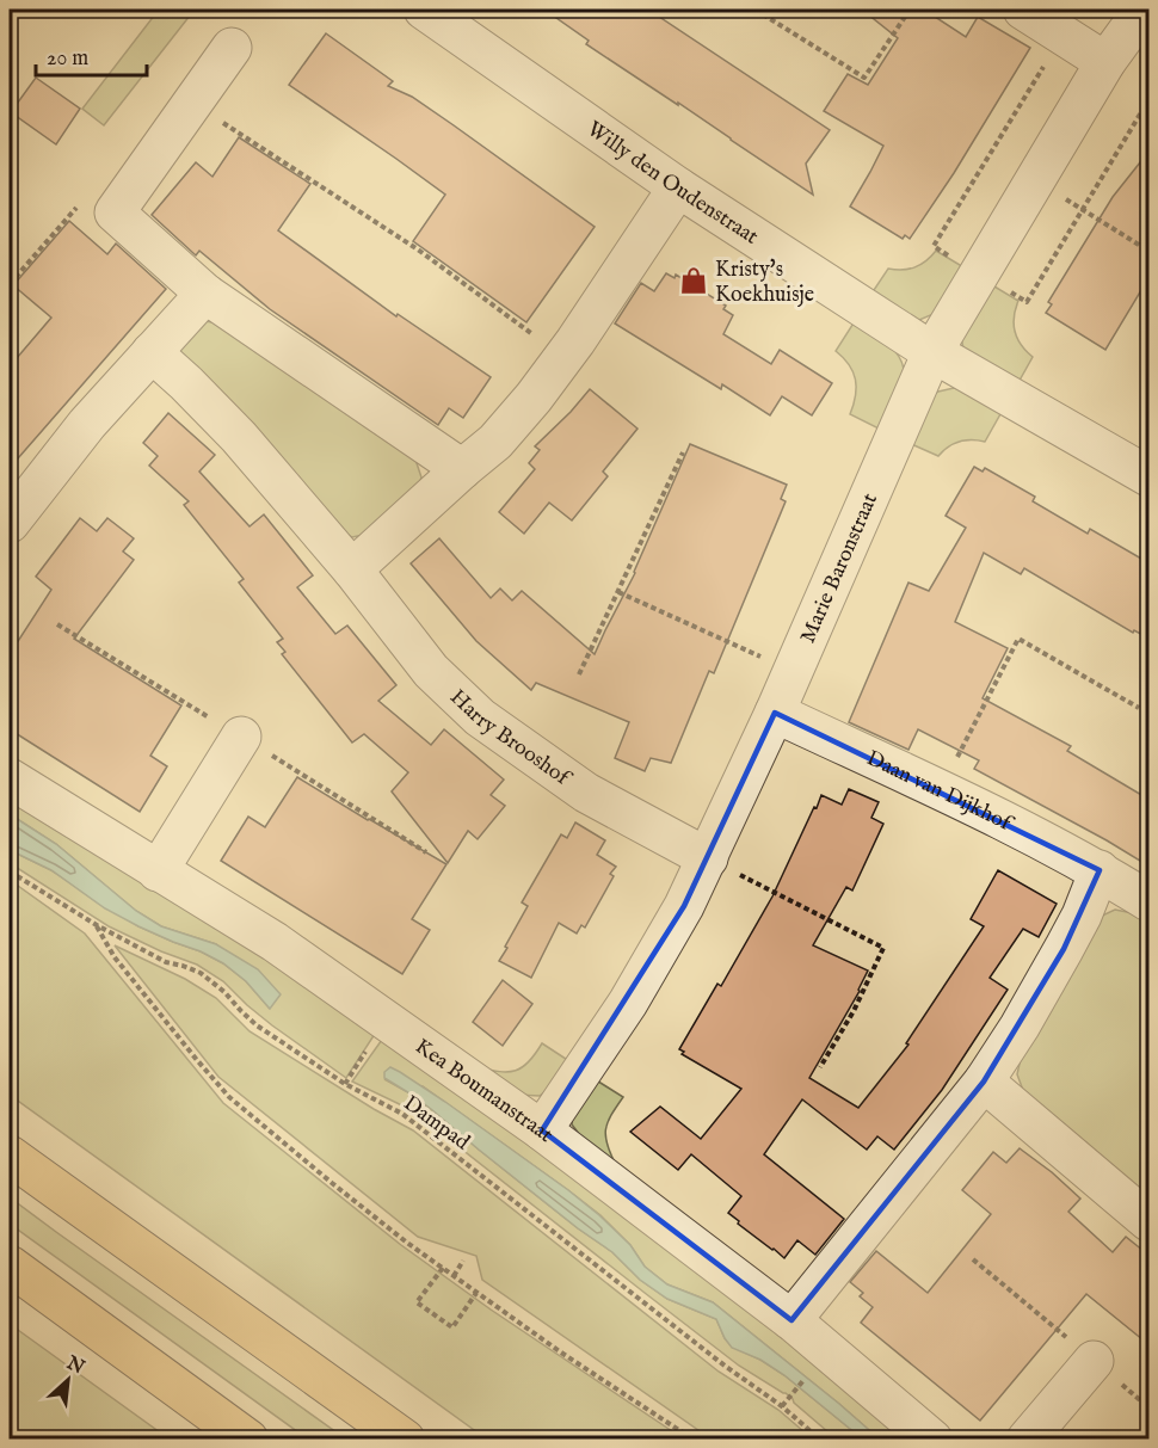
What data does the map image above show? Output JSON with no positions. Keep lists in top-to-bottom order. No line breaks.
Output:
{"streets":{"street":["Willy den Oudenstraat","Marie Baronstraat","Harry Brooshof","Daan van Dijkhof","Kea Boumanstraat"],"path":["Dampad"]},"crossings":[["Willy den Oudenstraat","Marie Baronstraat"],["Marie Baronstraat","Harry Brooshof"],["Marie Baronstraat","Daan van Dijkhof"],["Marie Baronstraat","Kea Boumanstraat"]],"places":{"shop":["Kristy's Koekhuisje"]},"scale_bar":"20 m","north":"top right"}
